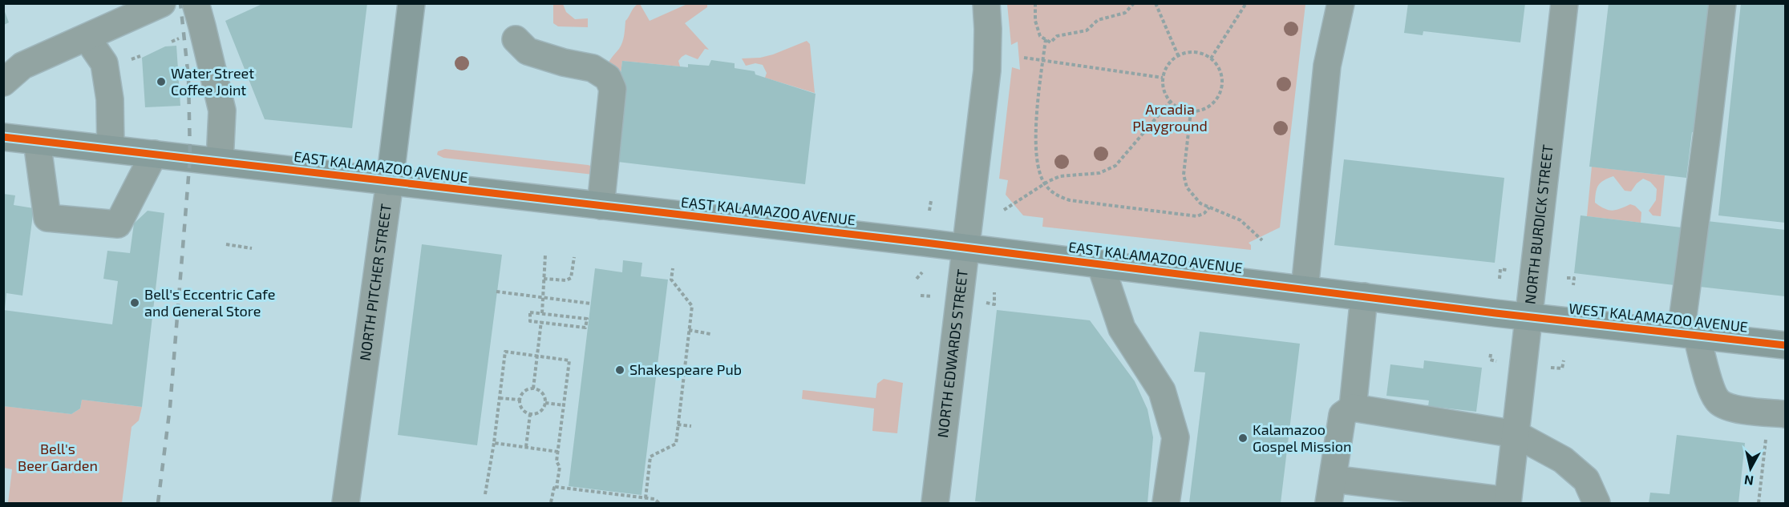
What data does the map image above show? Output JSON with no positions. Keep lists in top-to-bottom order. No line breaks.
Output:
{"streets":{"main road":["EAST KALAMAZOO AVENUE","NORTH PITCHER STREET","WEST KALAMAZOO AVENUE"],"street":["NORTH BURDICK STREET","NORTH EDWARDS STREET"]},"crossings":[["EAST KALAMAZOO AVENUE","NORTH BURDICK STREET"],["EAST KALAMAZOO AVENUE","NORTH PITCHER STREET"],["EAST KALAMAZOO AVENUE","WEST KALAMAZOO AVENUE"],["EAST KALAMAZOO AVENUE","NORTH EDWARDS STREET"],["NORTH BURDICK STREET","WEST KALAMAZOO AVENUE"]],"parks":["Arcadia Playground","Bell's Beer Garden"],"places":["Water Street Coffee Joint","Bell's Eccentric Cafe and General Store","Shakespeare Pub","Kalamazoo Gospel Mission"],"north":"bottom"}
